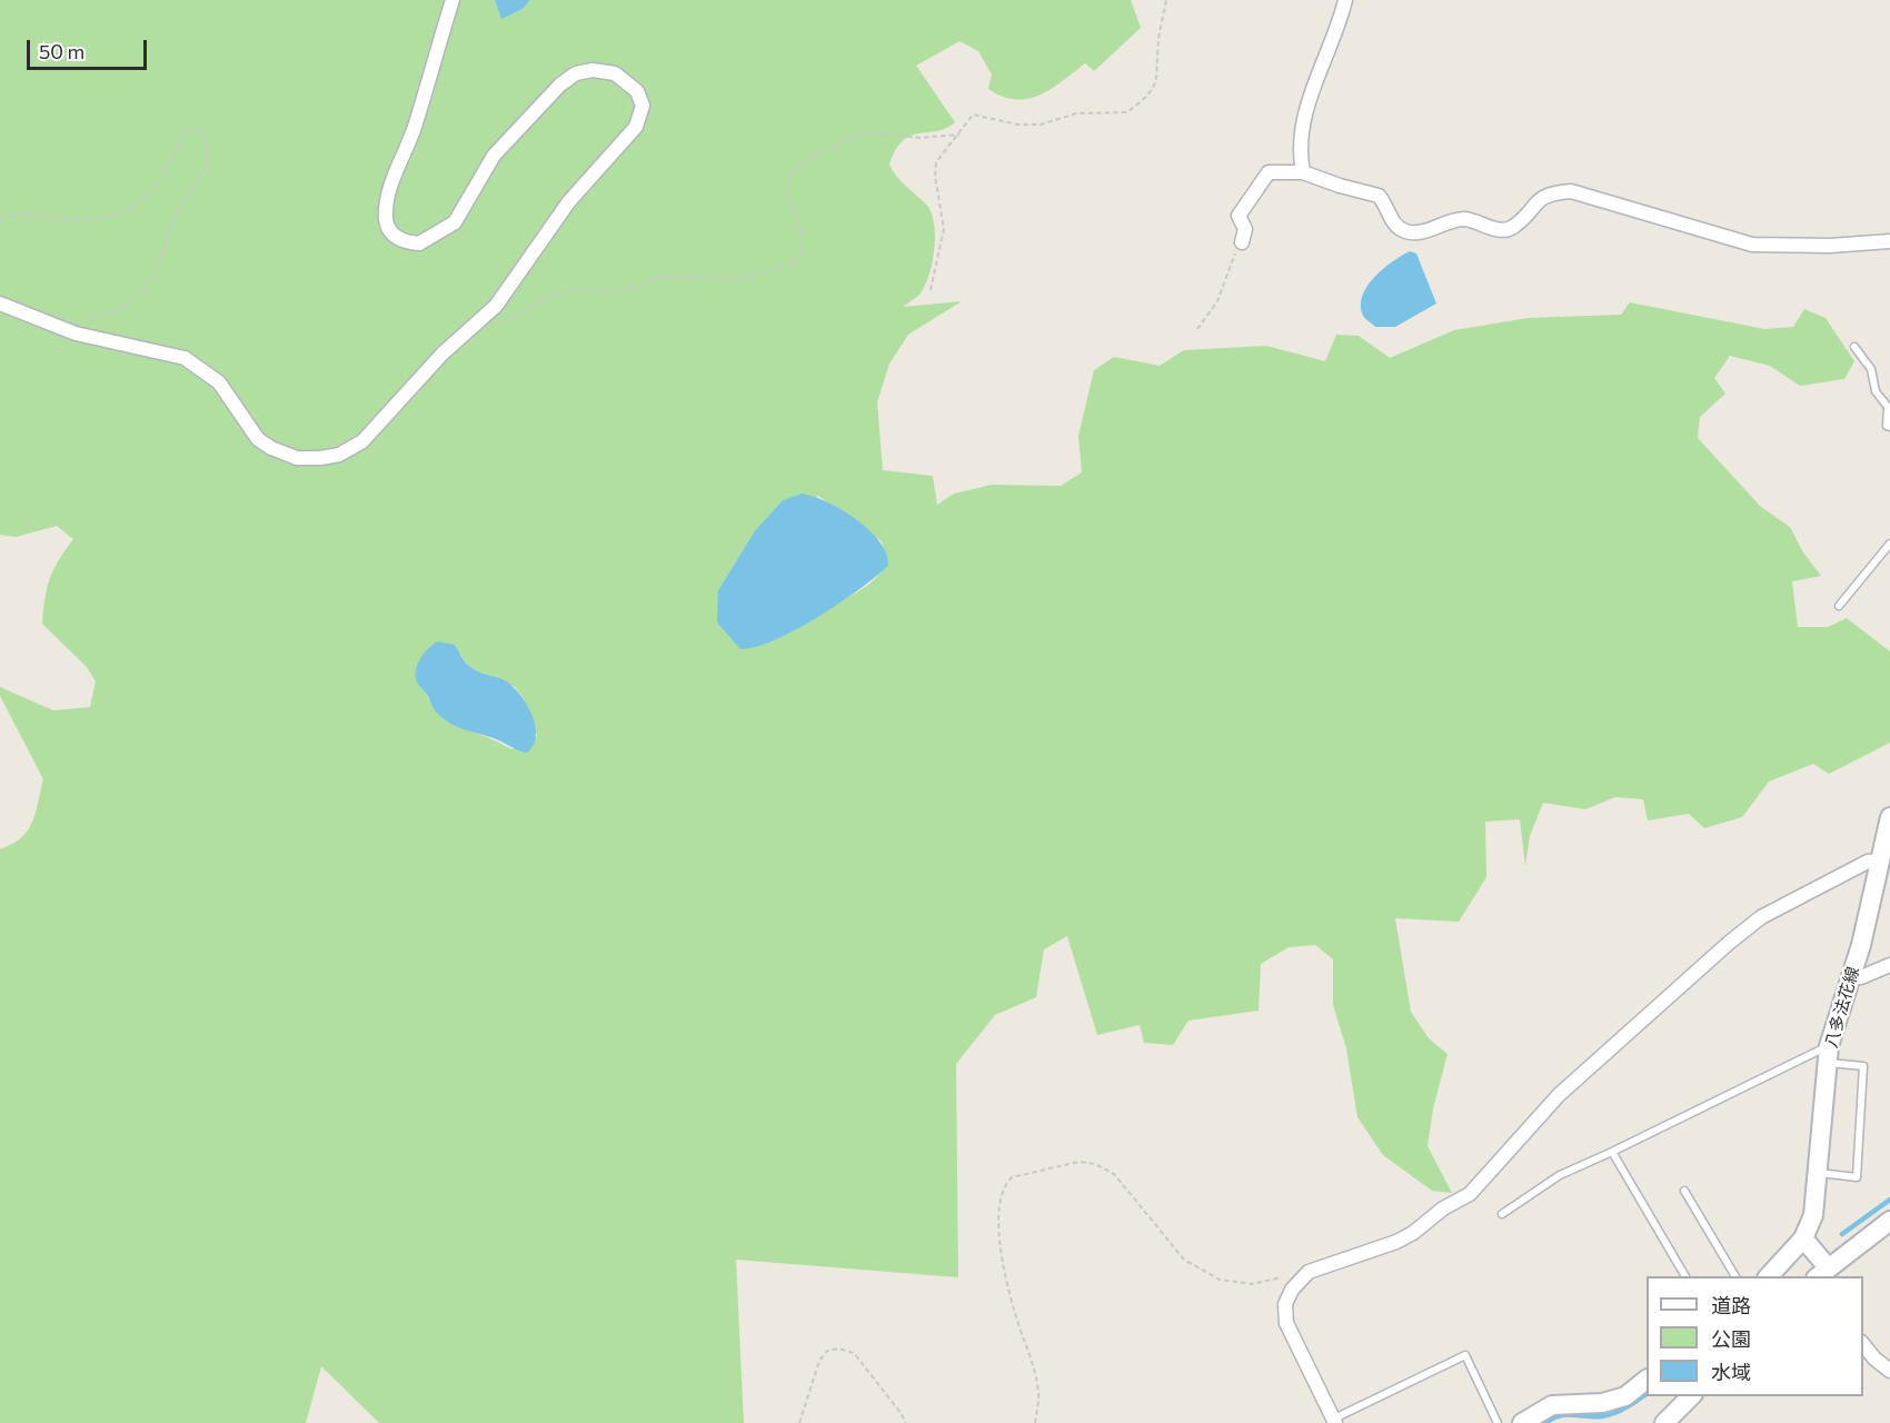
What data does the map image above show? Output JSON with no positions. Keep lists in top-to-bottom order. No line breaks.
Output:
{"streets":{"main road":["八多法花線"]},"legend":["道路","公園","水域"],"scale_bar":"50 m"}
